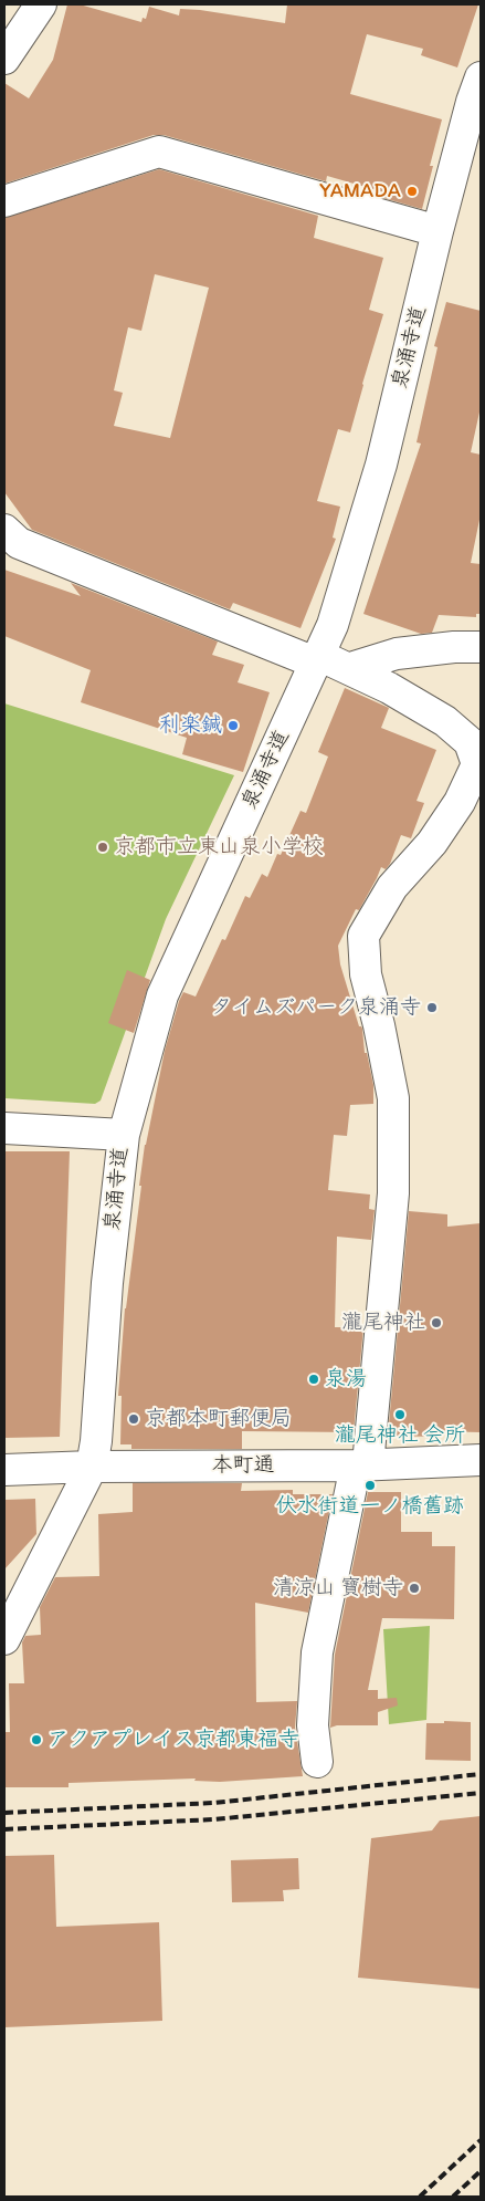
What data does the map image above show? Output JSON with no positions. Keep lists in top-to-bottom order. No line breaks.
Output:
{"streets":{"street":["泉涌寺道","本町通"]},"crossings":[["泉涌寺道","本町通"]],"places":["YAMADA","利楽鍼","京都市立東山泉小学校","タイムズパーク泉涌寺","瀧尾神社","泉湯","瀧尾神社 会所","京都本町郵便局","伏水街道一ノ橋舊跡","清涼山 寶樹寺","アクアプレイス京都東福寺"]}
